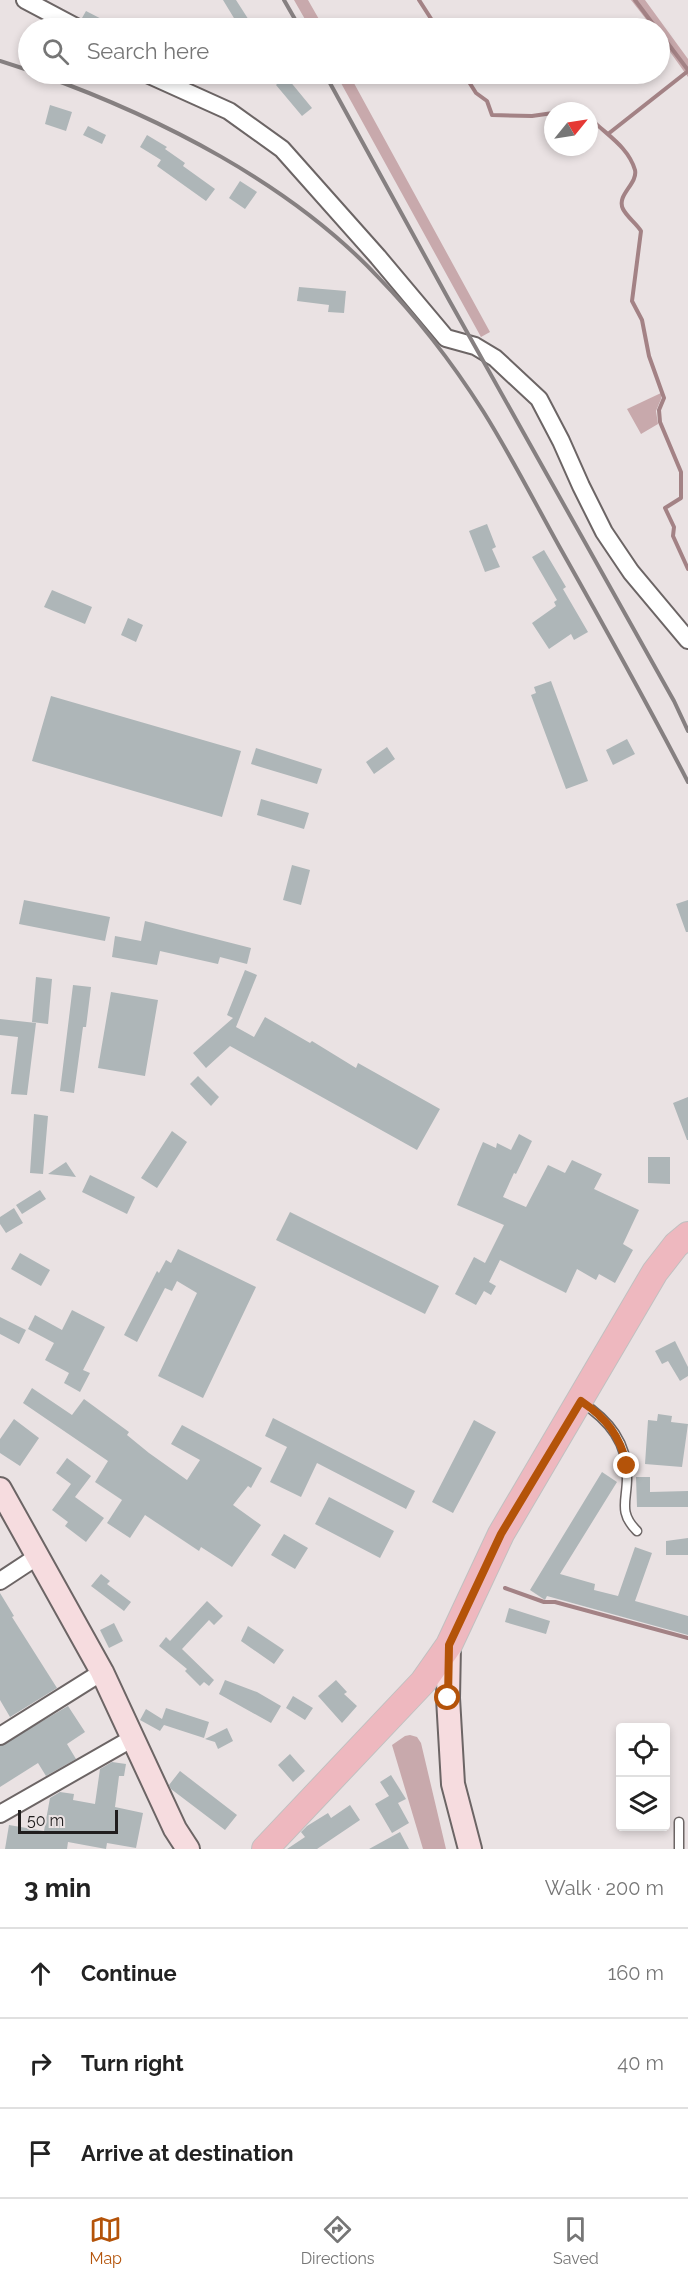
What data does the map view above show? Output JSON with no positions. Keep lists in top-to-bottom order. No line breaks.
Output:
{"scale_bar":"50 m","north":"top right","page":{"search":"Search here","scale":"50 m","heading":["3 min","Walk · 200 m"],"list":[["Continue","160 m"],["Turn right","40 m"],"Arrive at destination"],"nav":["Map","Directions","Saved"]}}
